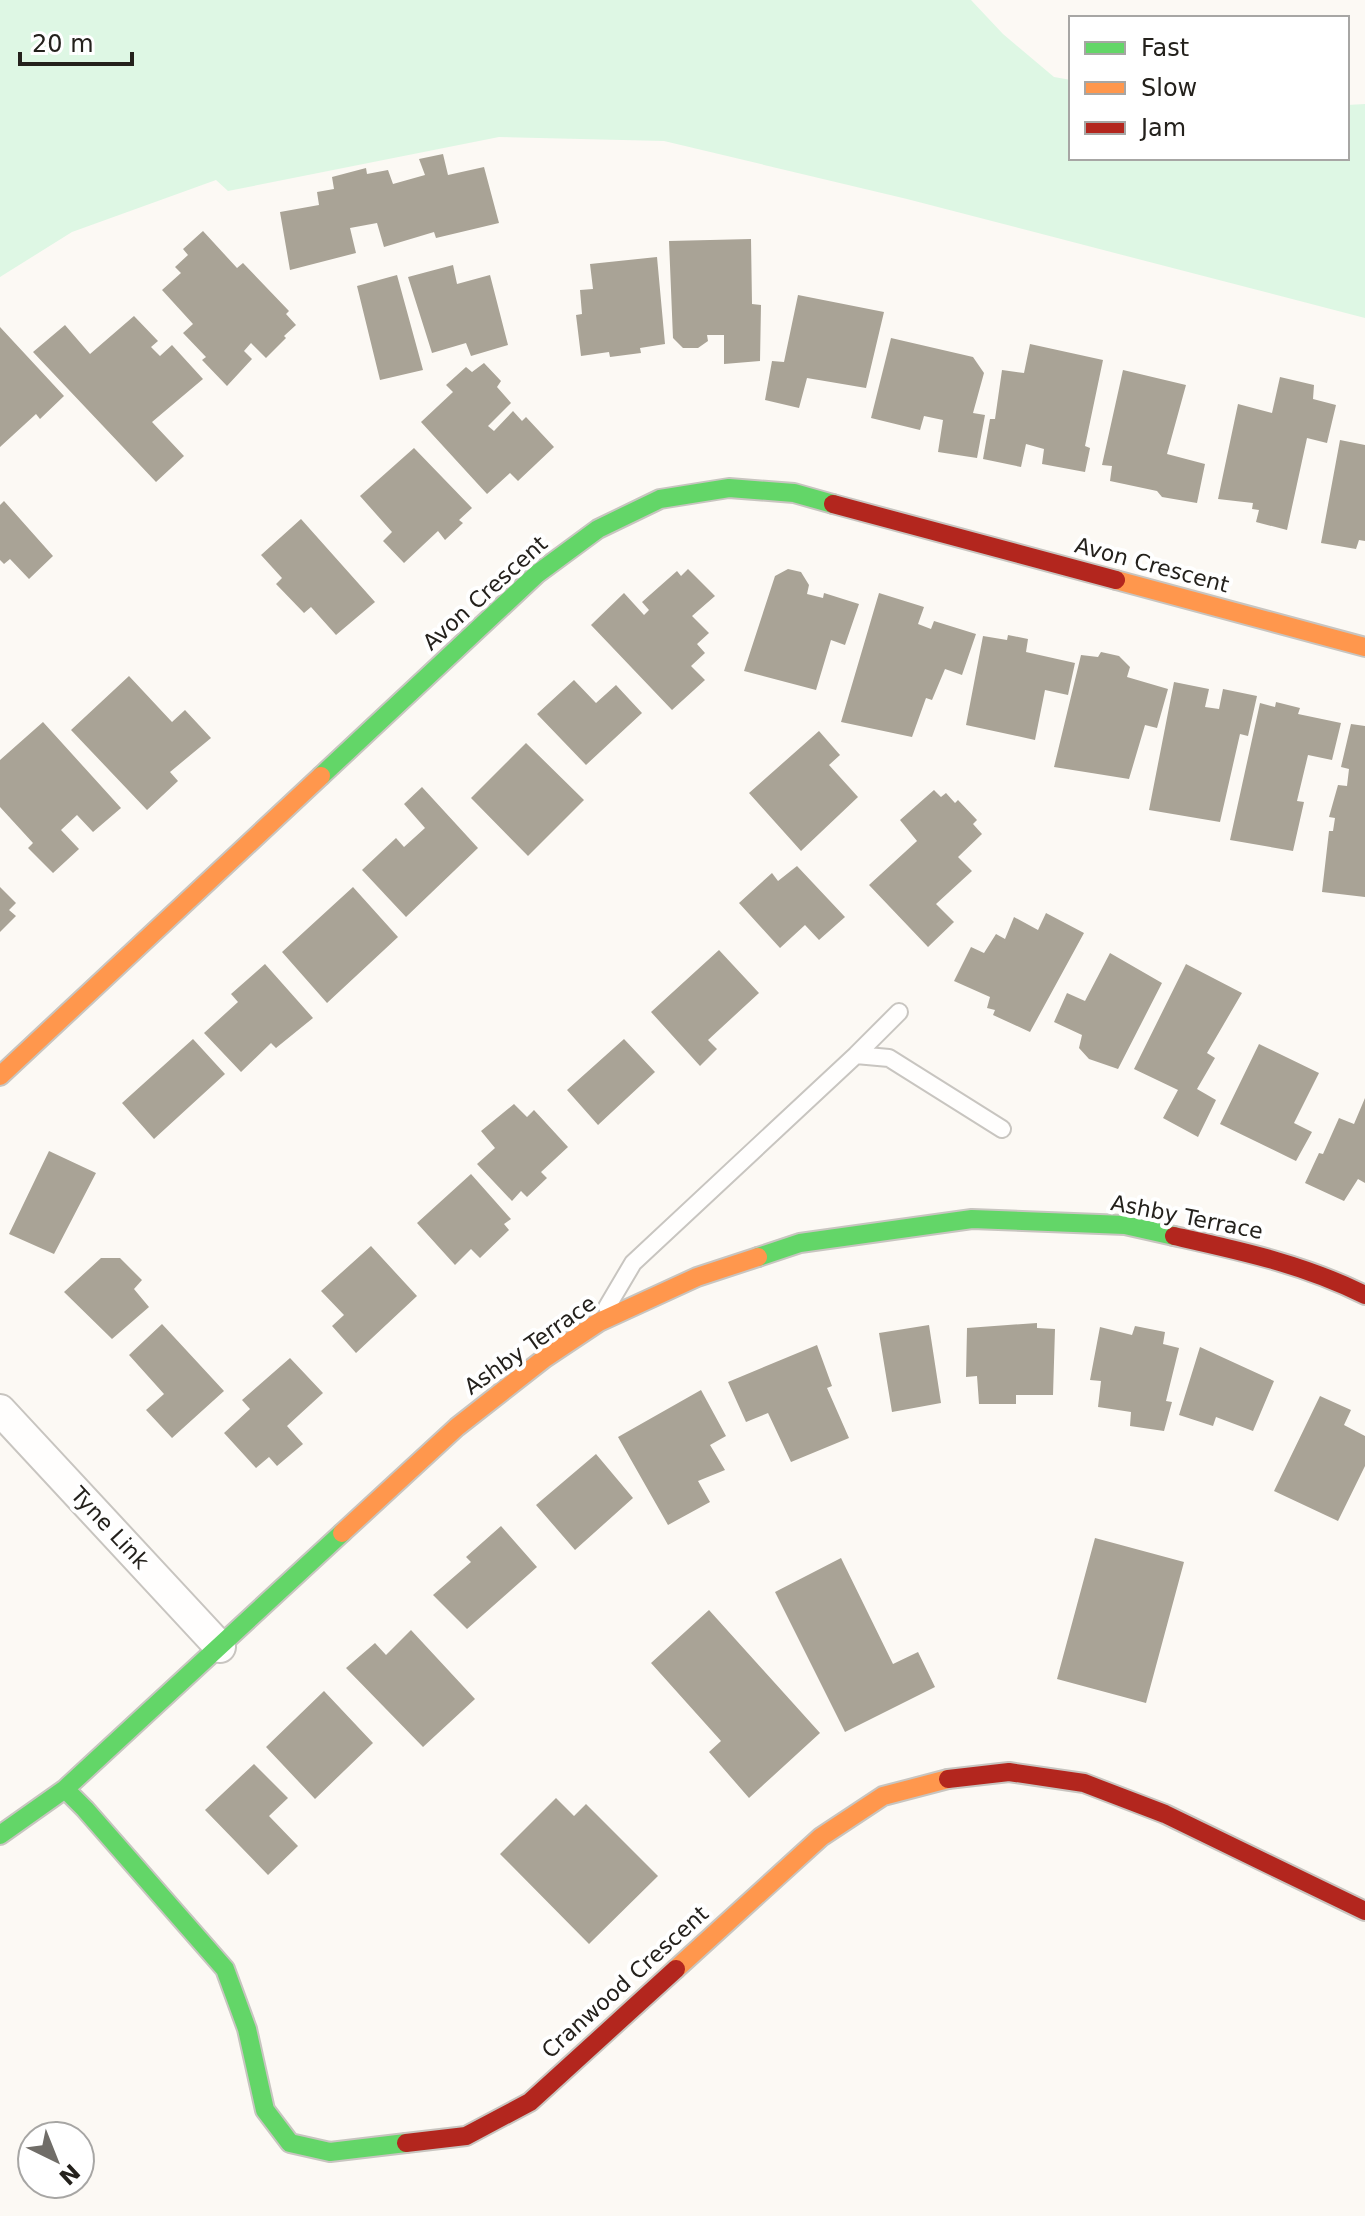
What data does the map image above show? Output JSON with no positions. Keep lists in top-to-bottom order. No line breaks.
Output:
{"streets":{"street":["Avon Crescent","Ashby Terrace","Tyne Link","Cranwood Crescent"]},"crossings":[["Ashby Terrace","Tyne Link"],["Ashby Terrace","Cranwood Crescent"]],"legend":["Fast","Slow","Jam"],"scale_bar":"20 m","north":"bottom right"}
